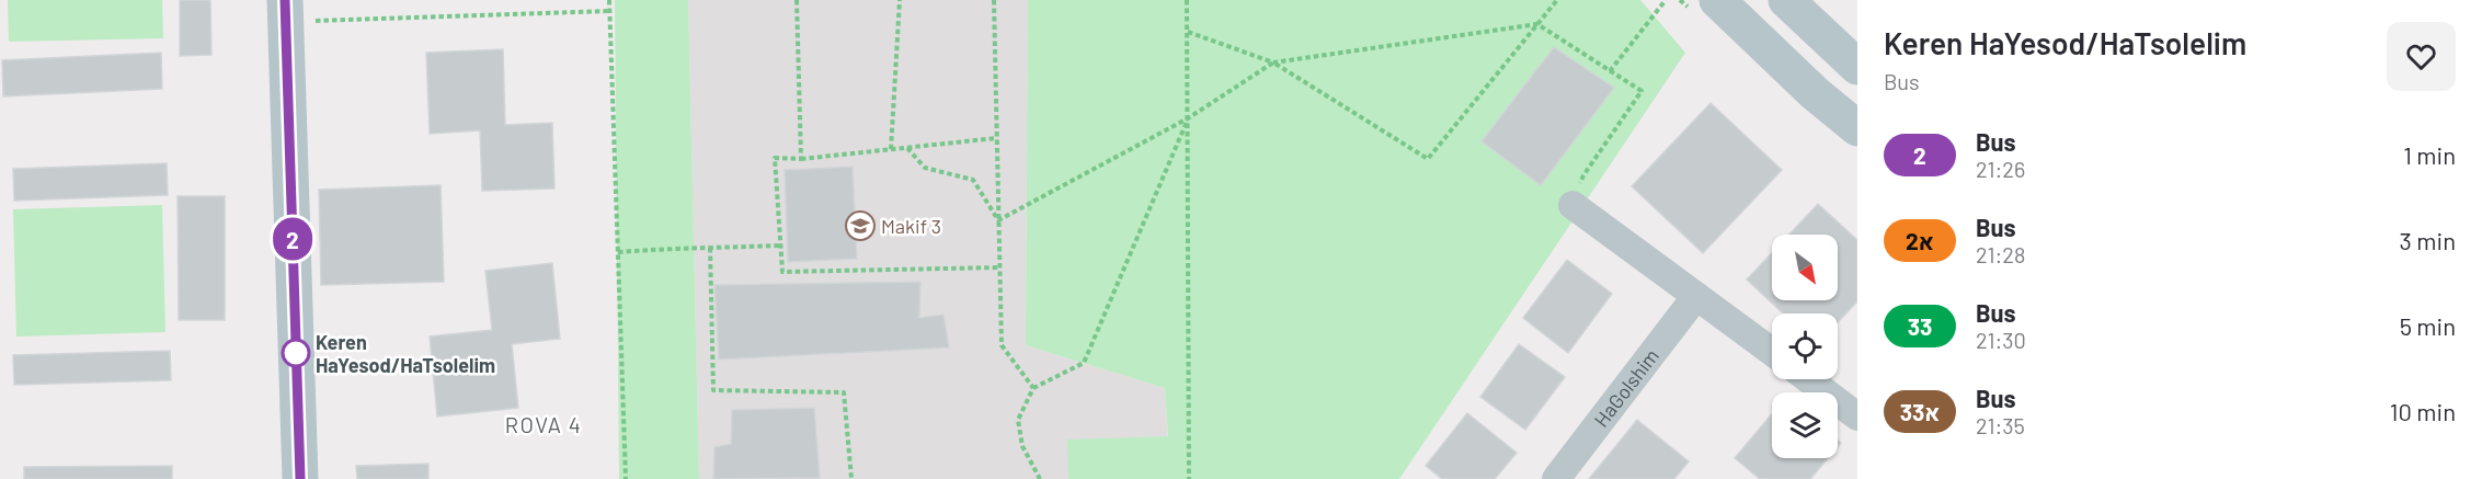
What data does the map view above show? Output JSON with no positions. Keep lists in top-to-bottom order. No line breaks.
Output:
{"streets":{"street":["HaGolshim"]},"districts":["ROVA 4"],"places":{"school or university":["Makif 3"],"other":["Keren HaYesod/HaTsolelim"]},"lines":["bus line 2"],"north":"bottom right","page":{"on_map":"2","heading":["Keren HaYesod/HaTsolelim","Bus"],"list":[{"mark":"2","name":"Bus","note":"21:26","value":"1 min"},{"mark":"2א","name":"Bus","note":"21:28","value":"3 min"},{"mark":"33","name":"Bus","note":"21:30","value":"5 min"},{"mark":"33א","name":"Bus","note":"21:35","value":"10 min"}]}}
